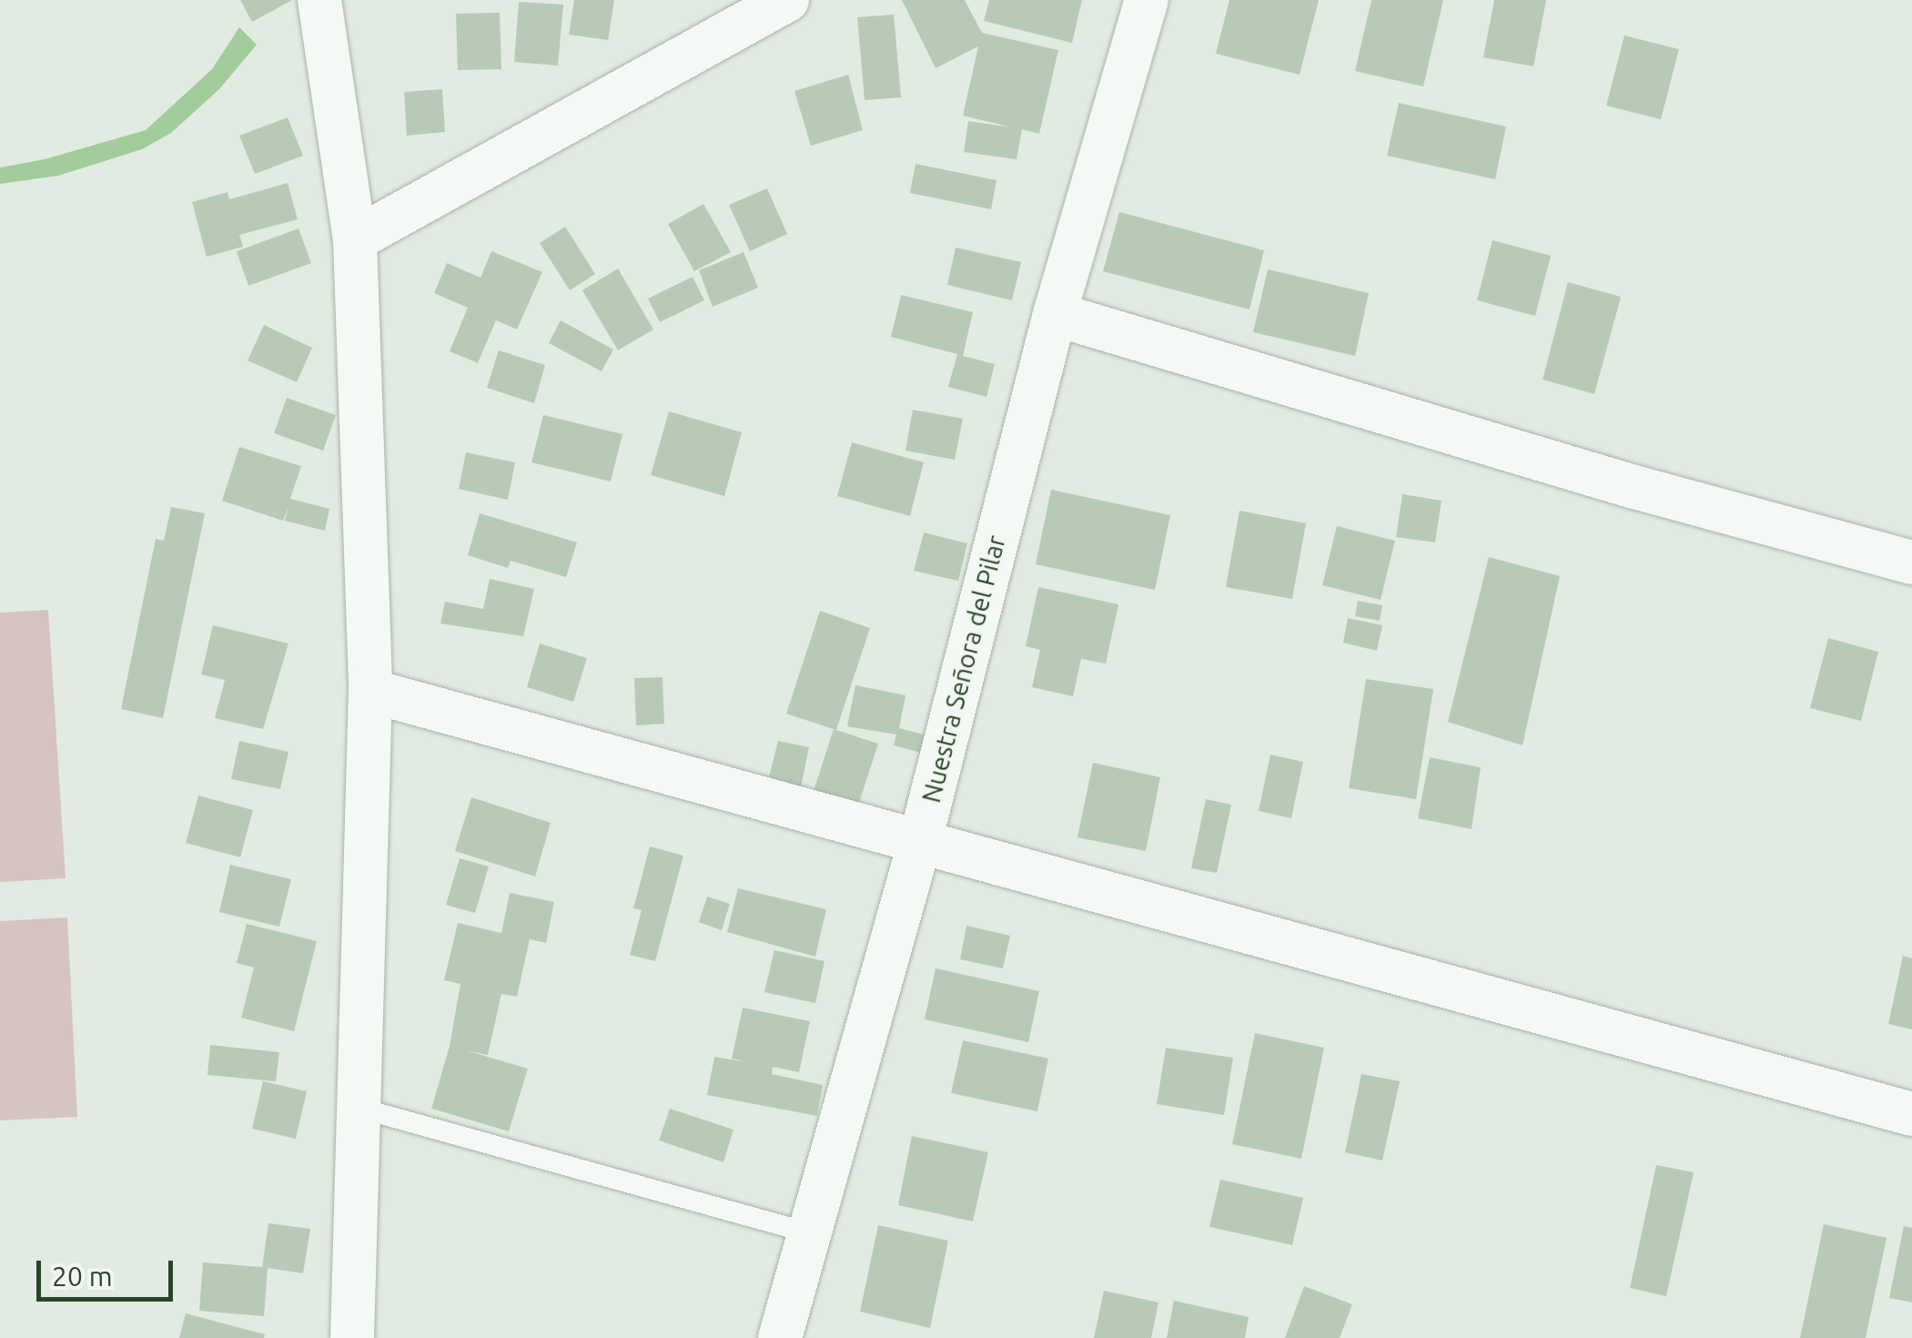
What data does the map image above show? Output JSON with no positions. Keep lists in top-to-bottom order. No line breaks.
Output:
{"streets":{"street":["Nuestra Señora del Pilar"]},"scale_bar":"20 m"}
